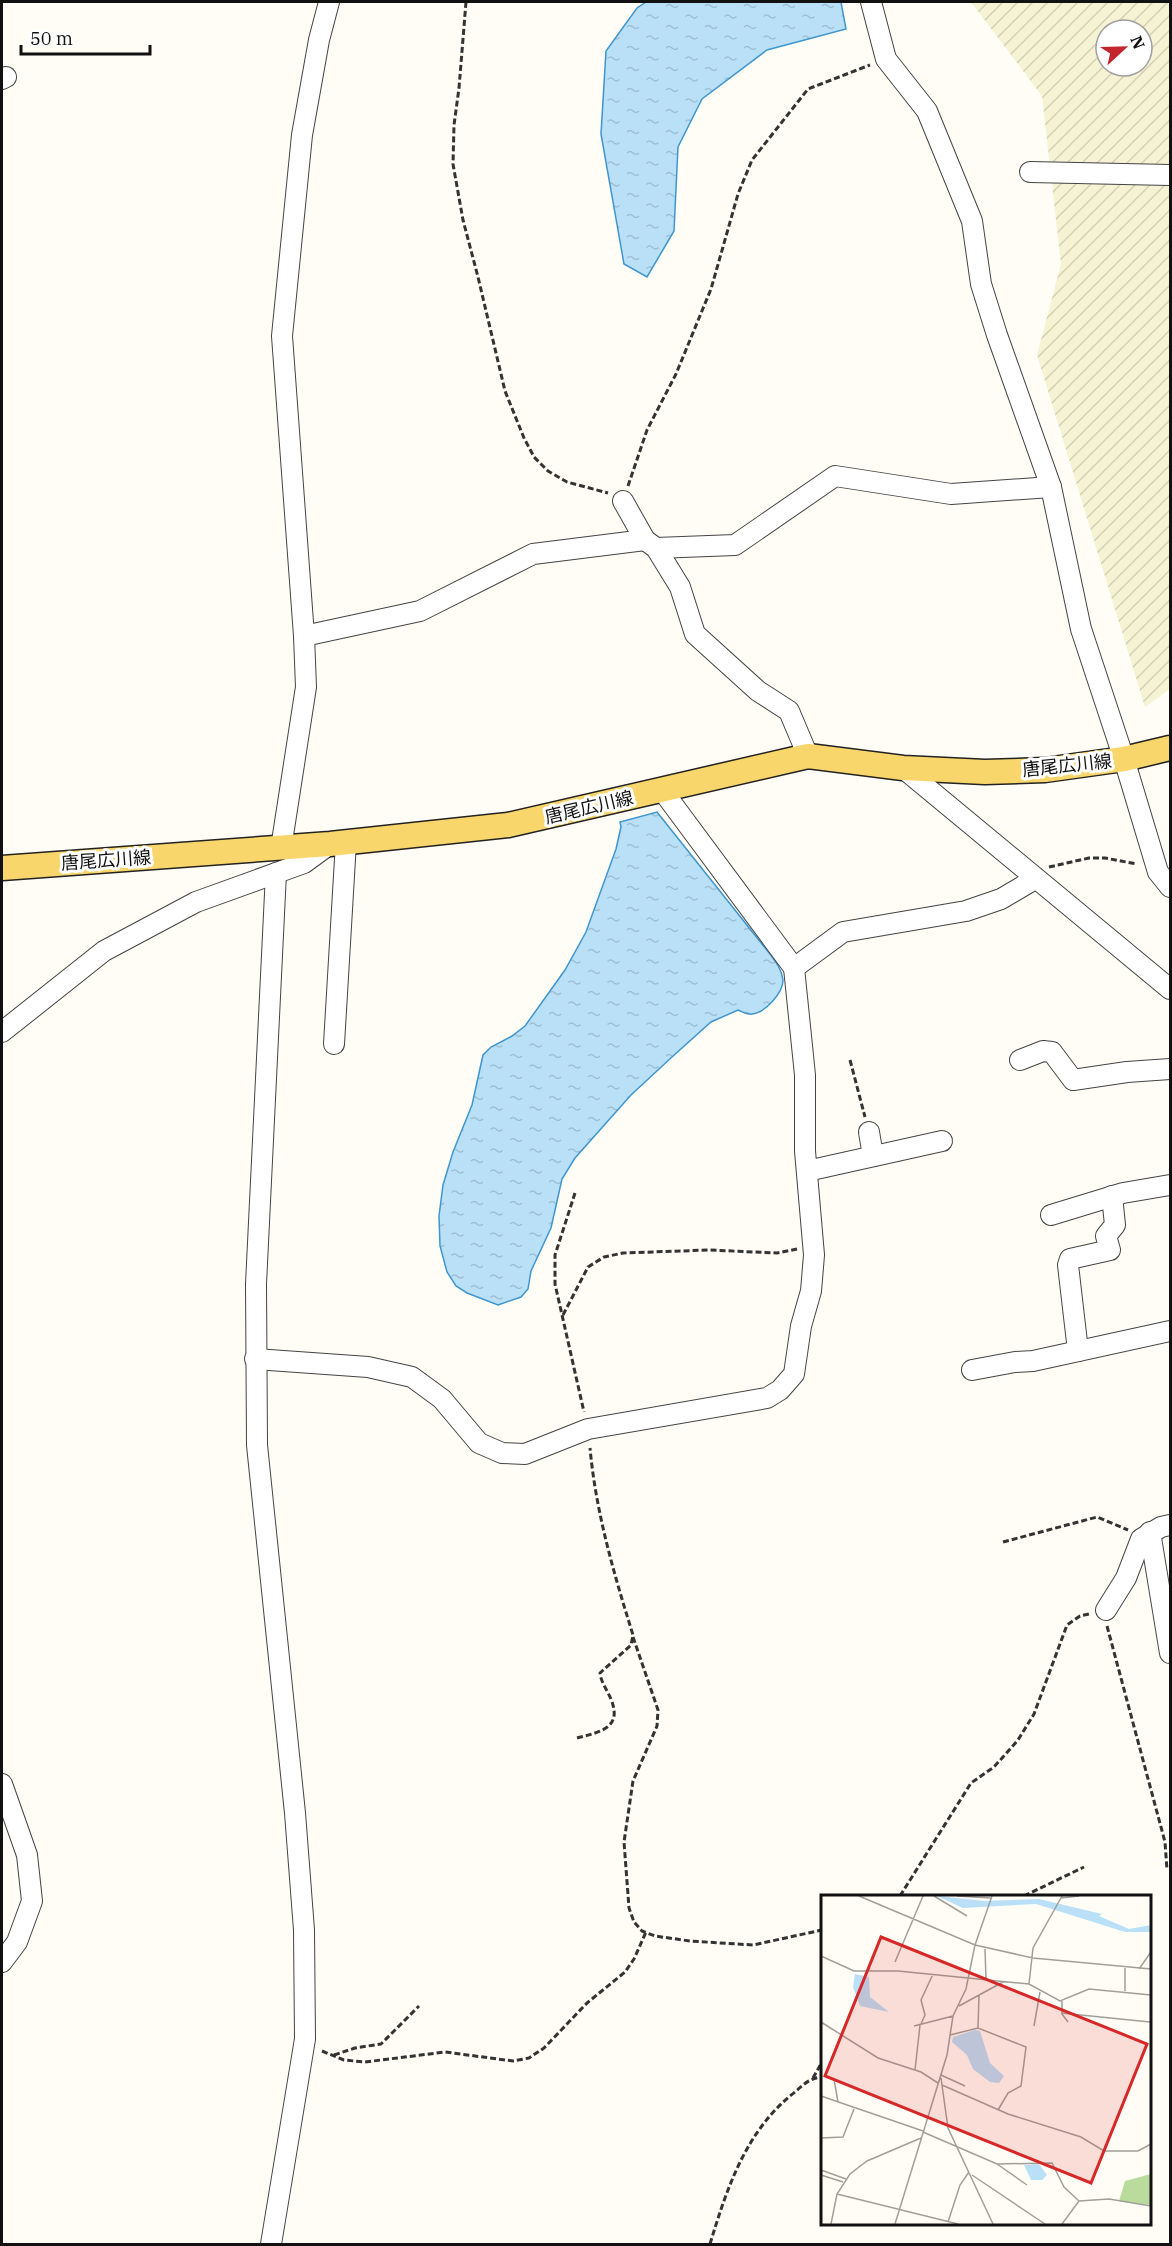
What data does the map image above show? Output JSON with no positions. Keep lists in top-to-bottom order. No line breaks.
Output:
{"streets":{"main road":["唐尾広川線"]},"scale_bar":"50 m","north":"right"}
